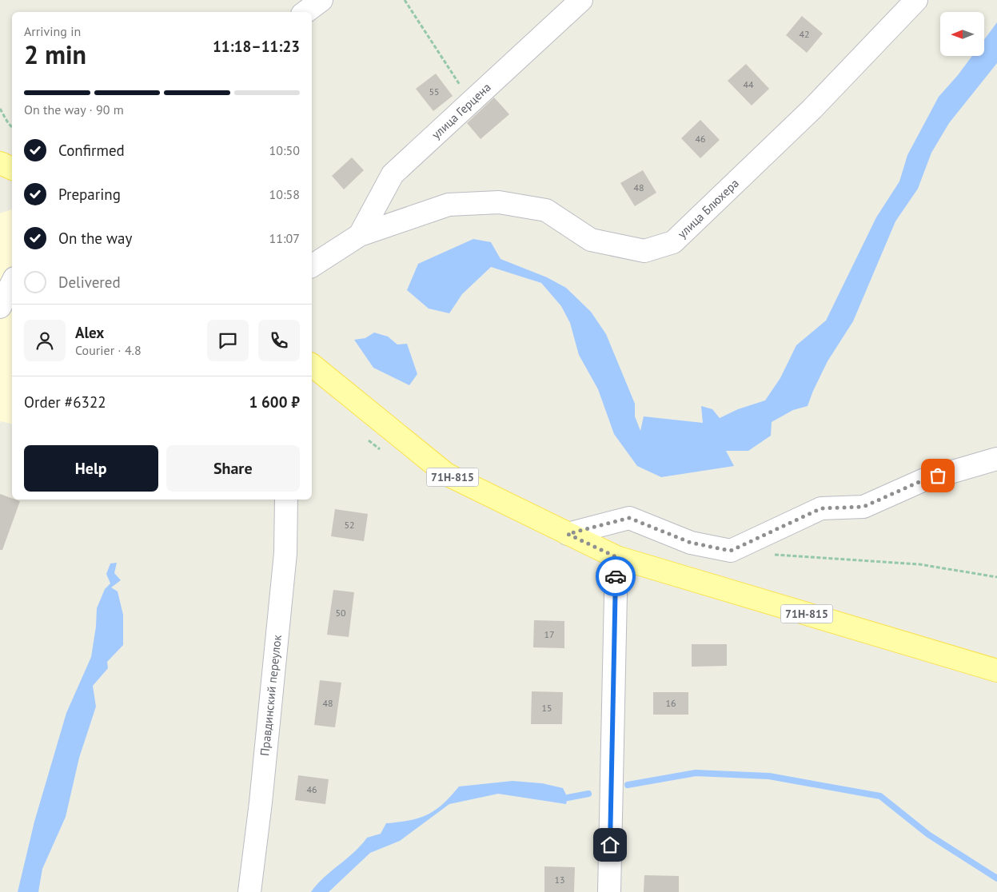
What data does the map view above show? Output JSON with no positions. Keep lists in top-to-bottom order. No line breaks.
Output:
{"streets":{"main road":["71Н-815"],"street":["улица Герцена","улица Блюхера","Правдинский переулок"]},"crossings":[["улица Герцена","улица Блюхера"]],"house_numbers":["42","44","55","46","48","52","50","17","48","16","15","46","13"],"north":"left","page":{"heading":["2 min","Arriving in","11:18–11:23"],"panel":["Alex","Courier · 4.8","Order #6322","1 600 ₽"],"bar":"On the way · 90 m","list":[["Confirmed","10:50"],["Preparing","10:58"],["On the way","11:07"],"Delivered"],"buttons":["Help","Share"]}}
